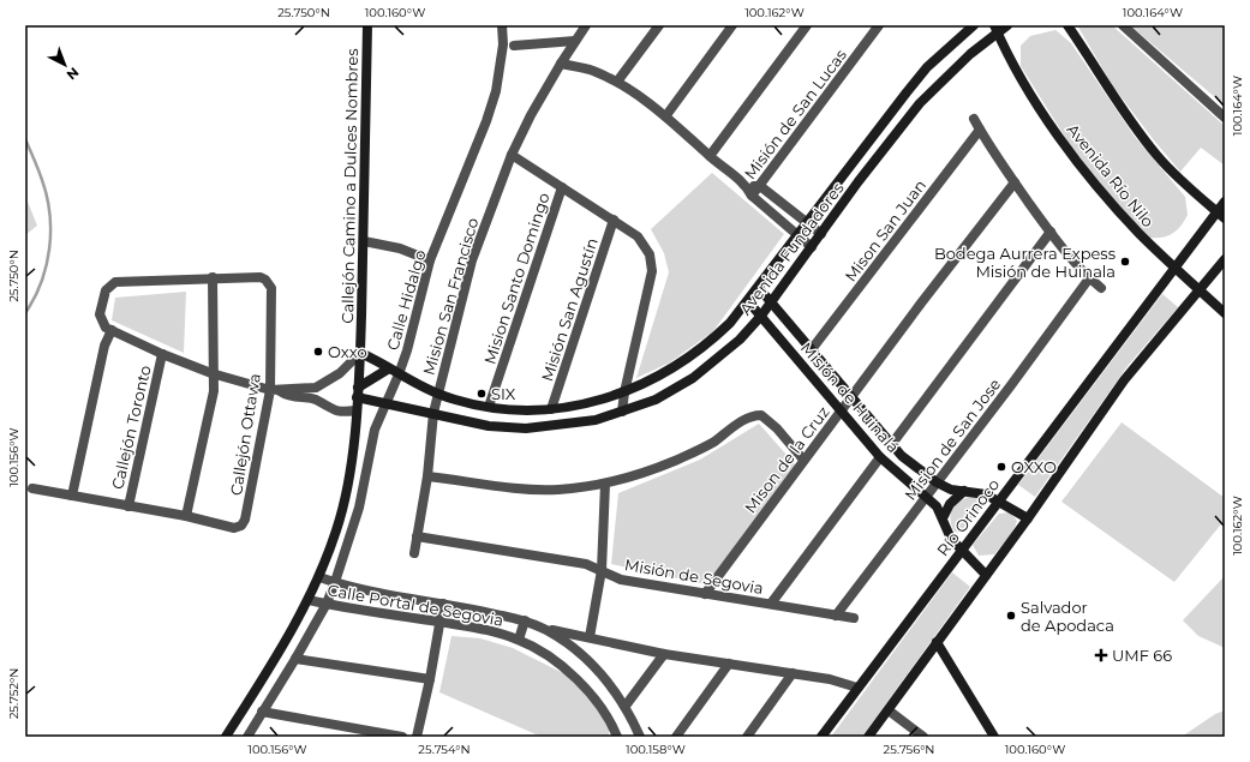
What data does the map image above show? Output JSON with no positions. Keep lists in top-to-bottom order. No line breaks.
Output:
{"streets":{"street":["Misión de San Lucas","Avenida Río Nilo","Callejón Camino a Dulces Nombres","Mison San Juan","Avenida Fundadores","Mision Santo Domingo","Mision San Francisco","Calle Hidalgo","Misión San Agustín","Misión de Huinalá","Callejón Toronto","Callejón Ottawa","Mision de San Jose","Mison de la Cruz","Río Orinoco","Misión de Segovia","Calle Portal de Segovia"]},"crossings":[["Avenida Río Nilo","Avenida Fundadores"],["Avenida Río Nilo","Río Orinoco"],["Callejón Camino a Dulces Nombres","Avenida Fundadores"],["Callejón Camino a Dulces Nombres","Calle Portal de Segovia"],["Mison San Juan","Misión de Huinalá"],["Avenida Fundadores","Mision Santo Domingo"],["Avenida Fundadores","Mision San Francisco"],["Avenida Fundadores","Calle Hidalgo"],["Avenida Fundadores","Misión San Agustín"],["Avenida Fundadores","Misión de Huinalá"],["Mision San Francisco","Misión de Segovia"],["Calle Hidalgo","Calle Portal de Segovia"],["Misión de Huinalá","Mision de San Jose"],["Misión de Huinalá","Mison de la Cruz"],["Misión de Huinalá","Río Orinoco"],["Callejón Toronto","Callejón Ottawa"],["Mision de San Jose","Misión de Segovia"],["Mison de la Cruz","Misión de Segovia"],["Río Orinoco","Calle Portal de Segovia"]],"places":{"other":["Bodega Aurrera Expess Misión de Huinala","Oxxo","SIX","OXXO","Salvador de Apodaca"],"health":["UMF 66"]},"north":"bottom right","coordinates":["25.750°N","100.160°W","100.162°W","100.164°W","100.156°W","25.752°N","25.754°N","100.158°W","25.756°N"]}
